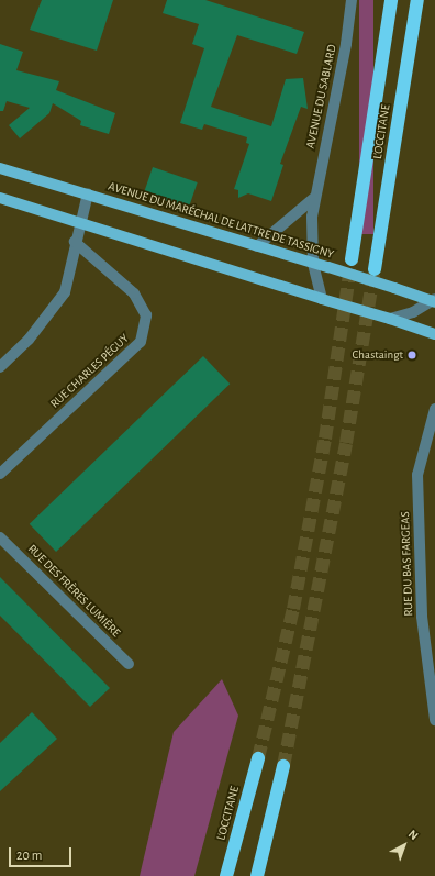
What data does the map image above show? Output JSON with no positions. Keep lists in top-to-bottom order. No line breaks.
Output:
{"streets":{"highway":["L'OCCITANE"],"main road":["AVENUE DU MARÉCHAL DE LATTRE DE TASSIGNY"],"street":["AVENUE DU SABLARD","RUE CHARLES PÉGUY","RUE DU BAS FARGEAS","RUE DES FRÈRES LUMIÈRE"]},"crossings":[["AVENUE DU SABLARD","AVENUE DU MARÉCHAL DE LATTRE DE TASSIGNY"]],"places":["Chastaingt"],"scale_bar":"20 m","north":"top right"}
